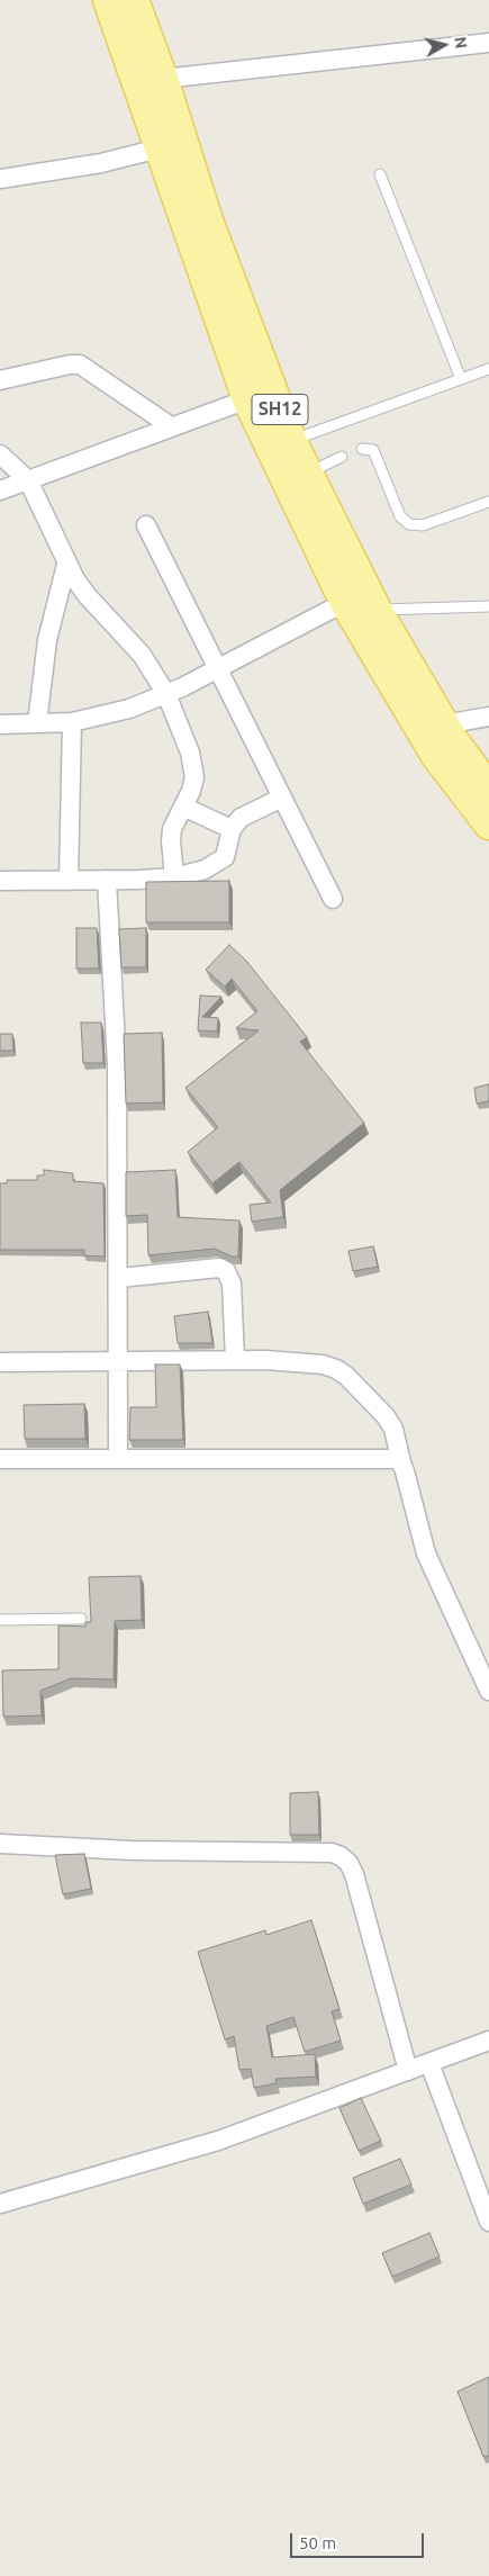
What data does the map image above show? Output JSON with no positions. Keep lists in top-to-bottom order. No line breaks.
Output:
{"streets":{"main road":["SH12"]},"scale_bar":"50 m","north":"right"}
